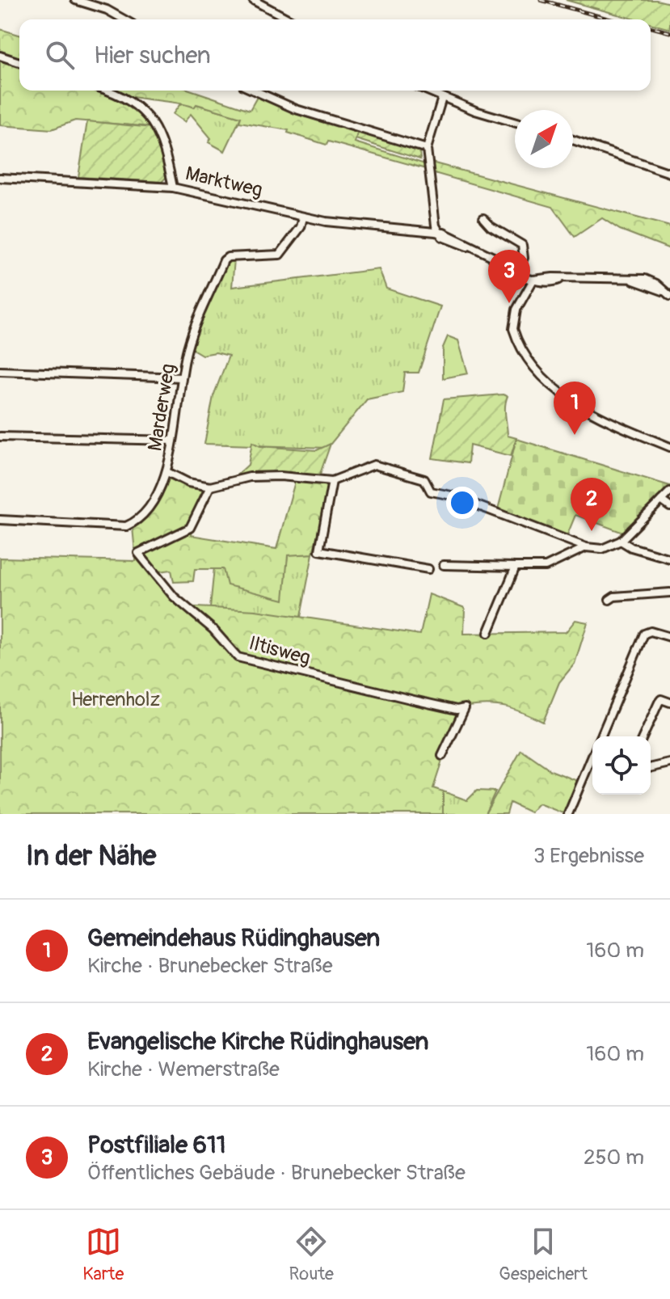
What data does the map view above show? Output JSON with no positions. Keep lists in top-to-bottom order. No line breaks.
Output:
{"streets":{"street":["Marktweg","Marderweg","Iltisweg"]},"crossings":[["Marktweg","Marderweg"]],"parks":["Herrenholz"],"north":"top right","page":{"search":"Hier suchen","pins":["3","1","2"],"heading":["In der Nähe","3 Ergebnisse"],"list":[{"mark":"1","name":"Gemeindehaus Rüdinghausen","note":"Kirche · Brunebecker Straße","value":"160 m"},{"mark":"2","name":"Evangelische Kirche Rüdinghausen","note":"Kirche · Wemerstraße","value":"160 m"},{"mark":"3","name":"Postfiliale 611","note":"Öffentliches Gebäude · Brunebecker Straße","value":"250 m"}],"nav":["Karte","Route","Gespeichert"]}}
